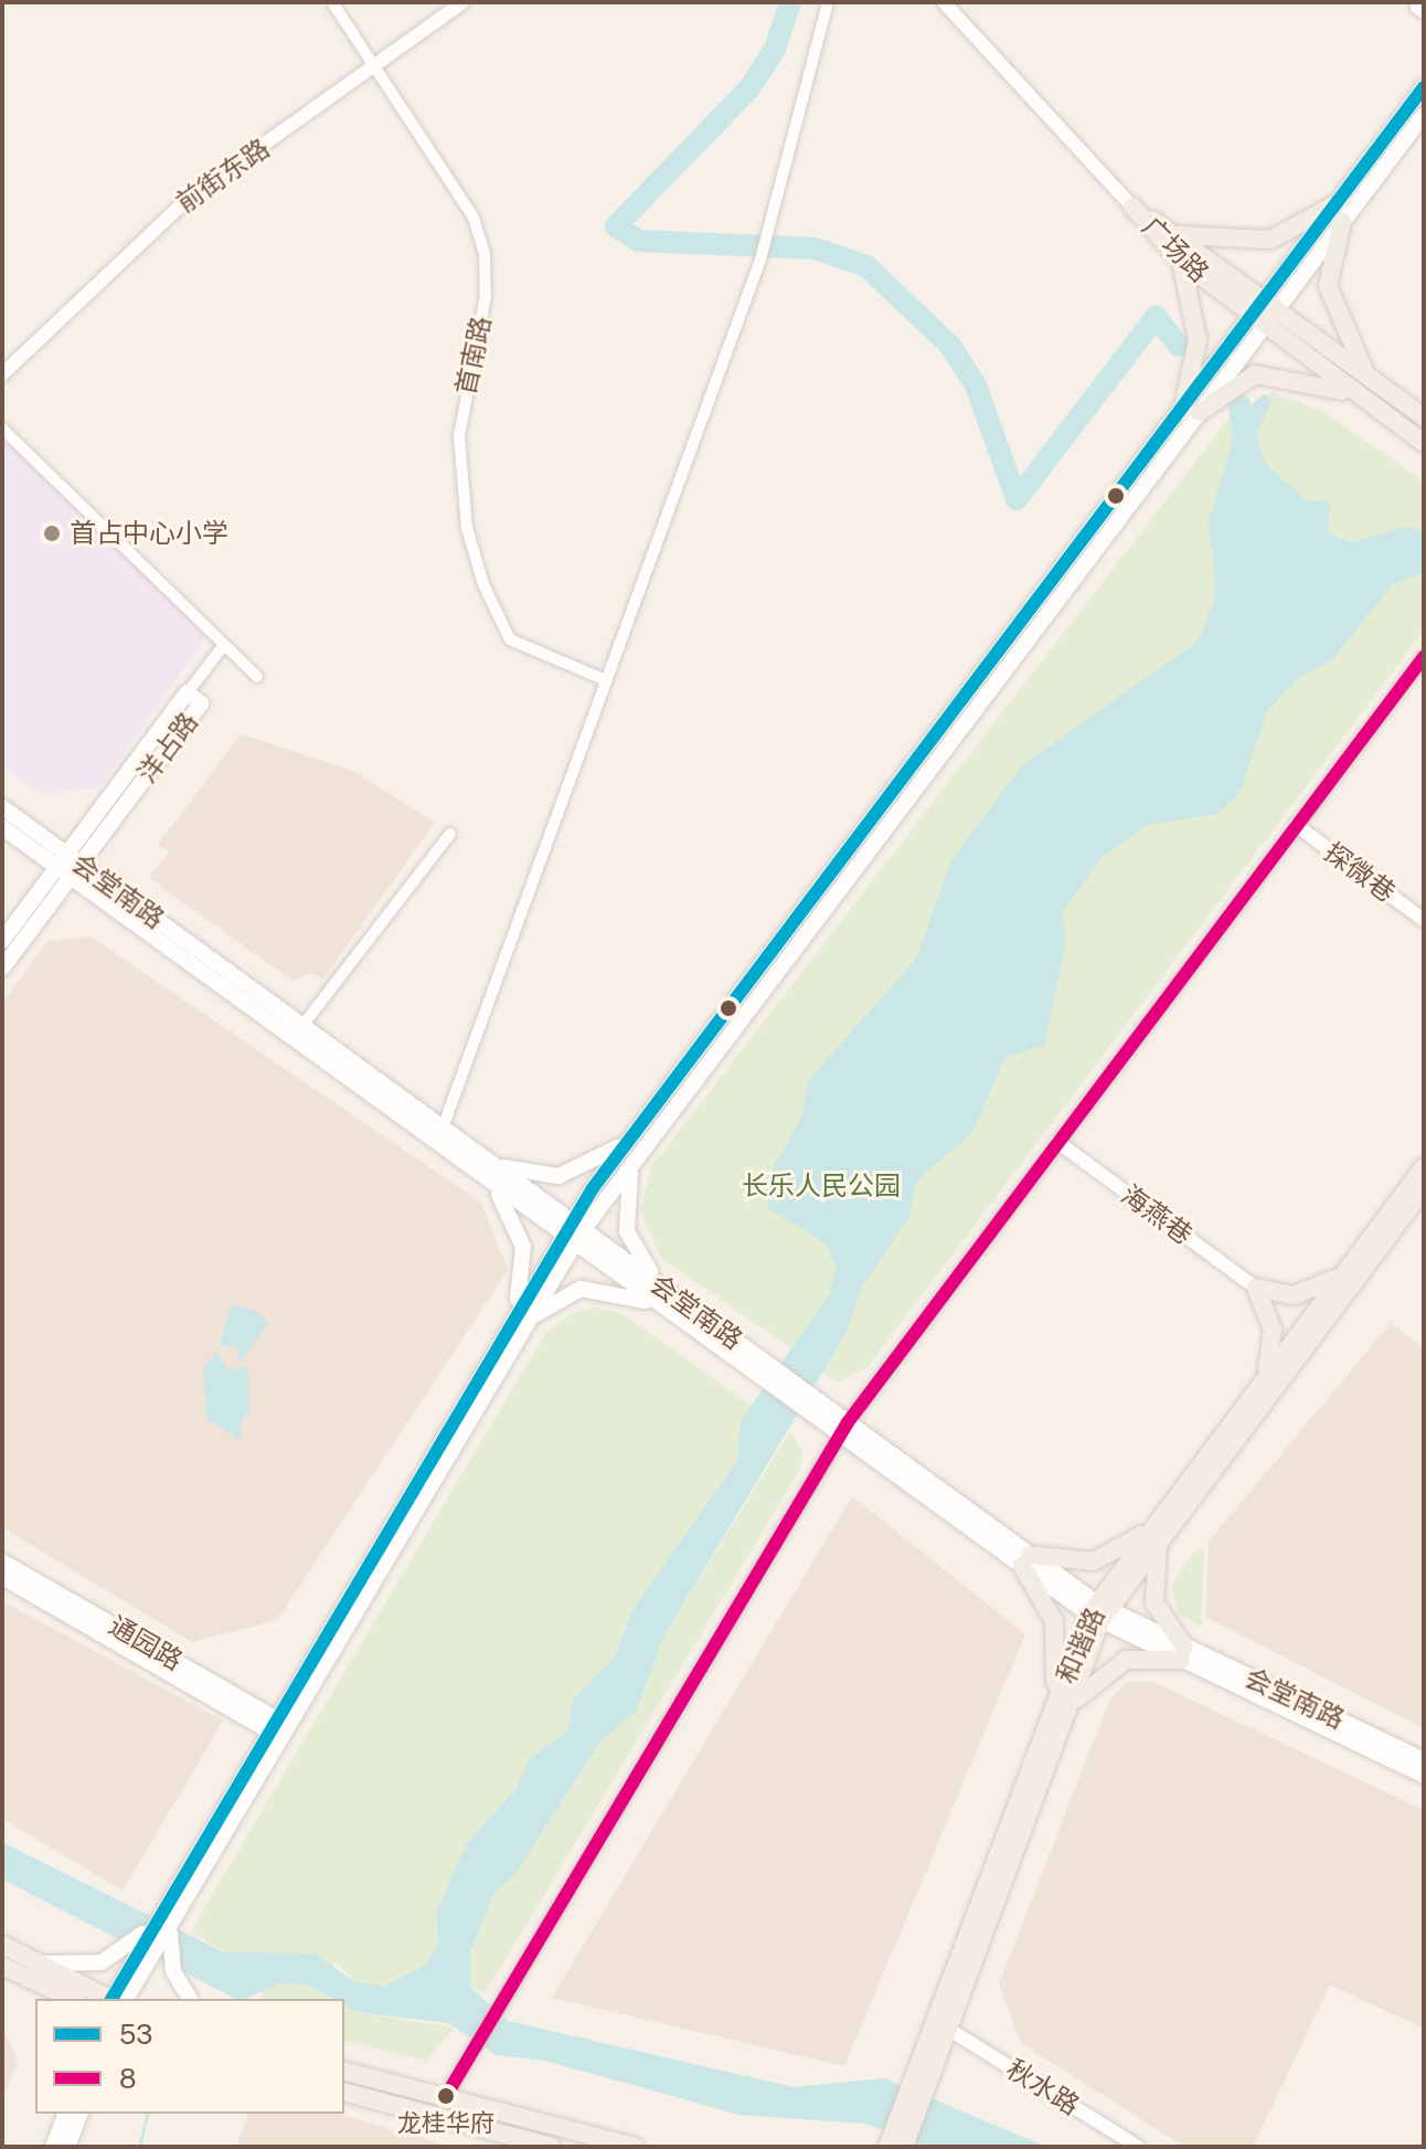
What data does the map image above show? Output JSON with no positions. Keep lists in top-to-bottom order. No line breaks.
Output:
{"streets":{"main road":["广场路","洋占路","会堂南路","通园路","和谐路"],"street":["前街东路","首南路","探微巷","海燕巷","秋水路"]},"crossings":[["前街东路","首南路"],["洋占路","会堂南路"],["会堂南路","和谐路"],["和谐路","秋水路"]],"parks":["长乐人民公园"],"places":["首占中心小学","龙桂华府"],"lines":["transit line 53","transit line 8"],"legend":["53","8"]}
